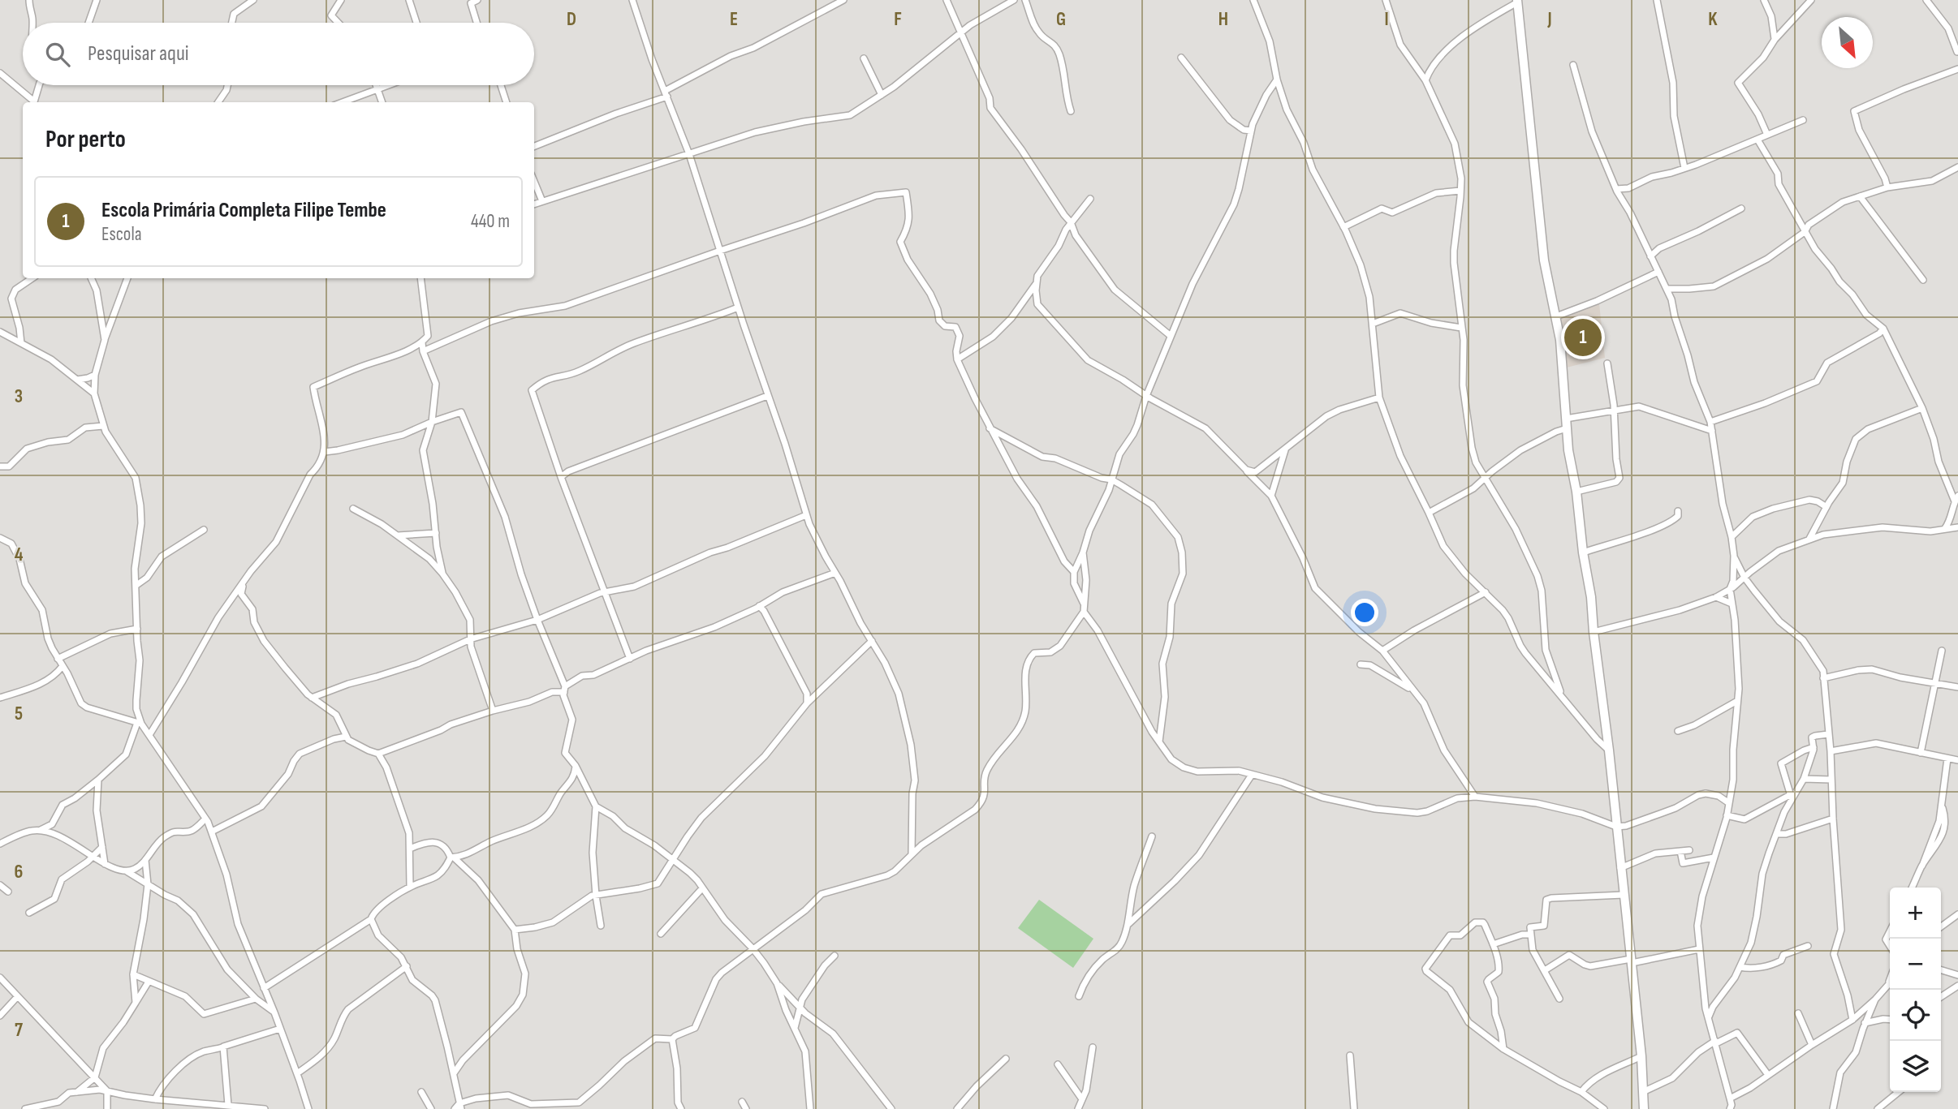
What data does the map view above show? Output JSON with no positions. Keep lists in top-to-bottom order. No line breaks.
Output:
{"north":"bottom right","page":{"search":"Pesquisar aqui","heading":"Por perto","list":[{"mark":"1","name":"Escola Primária Completa Filipe Tembe","note":"Escola","value":"440 m"}],"pins":"1","map_buttons":["+","−"]},"grid":{"columns":["D","E","F","G","H","I","J","K"],"rows":["3","4","5","6","7"]}}
